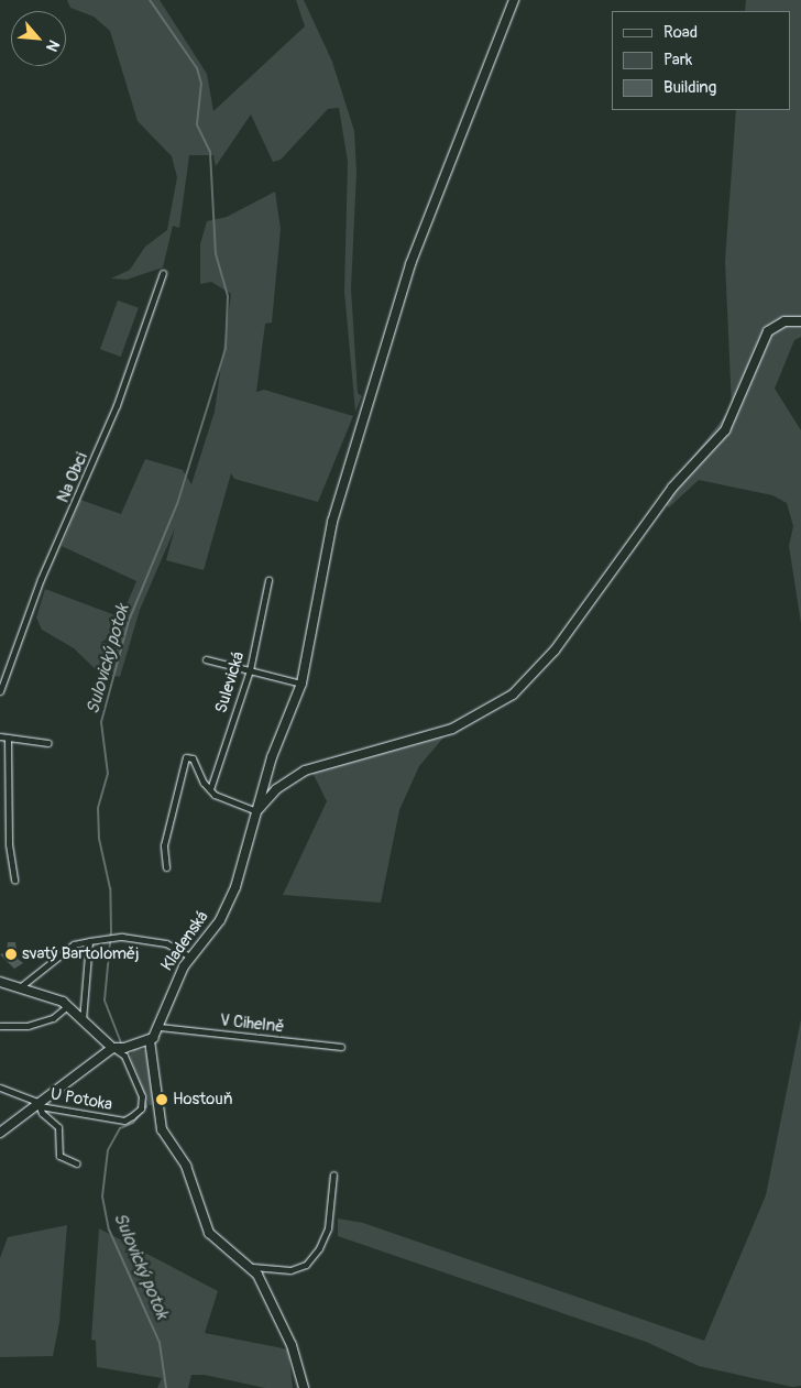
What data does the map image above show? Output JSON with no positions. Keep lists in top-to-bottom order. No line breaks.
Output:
{"streets":{"street":["Na Obci","Sulevická","Kladenská","V Cihelně","U Potoka"]},"crossings":[["Kladenská","V Cihelně"]],"water":["Sulovický potok"],"places":["svatý Bartoloměj","Hostouň"],"legend":["Road","Park","Building"],"north":"bottom right"}
